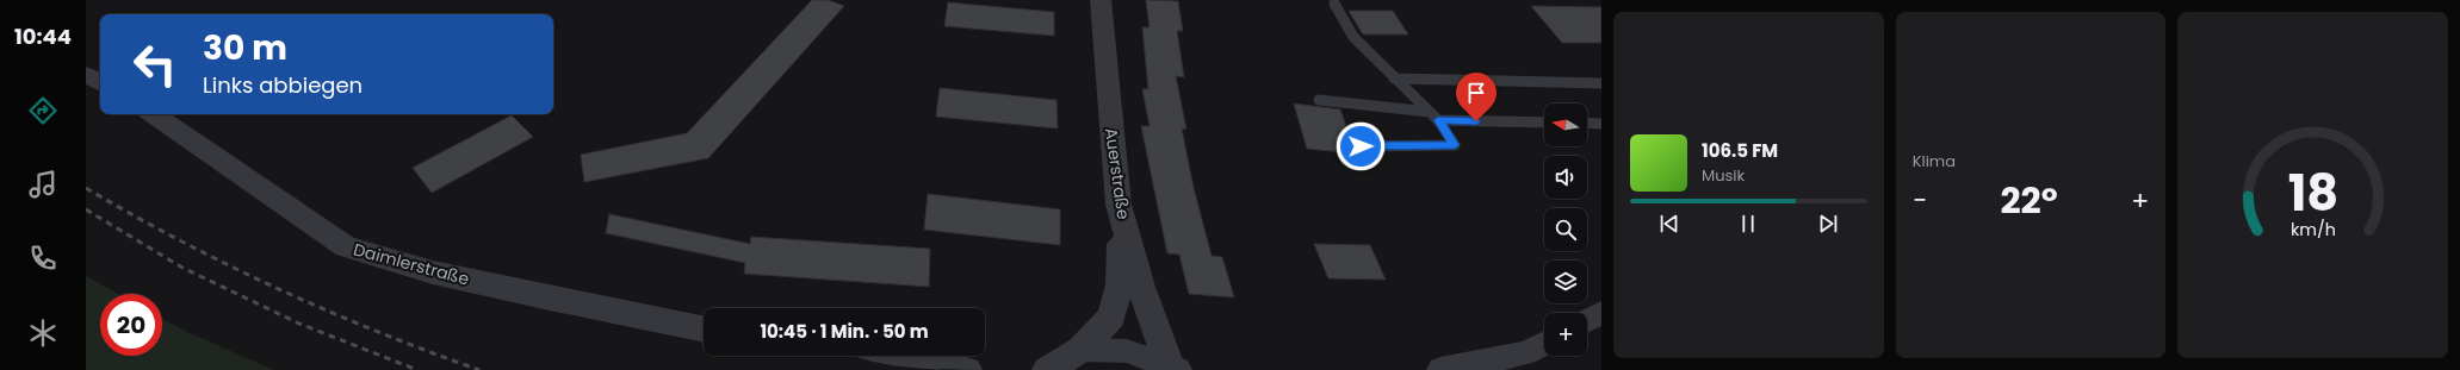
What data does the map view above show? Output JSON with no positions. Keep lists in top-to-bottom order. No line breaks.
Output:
{"streets":{"street":["Auerstraße","Daimlerstraße"]},"north":"left","page":{"tabs":"10:44","tile":"Klima","turn":["30 m","Links abbiegen"],"map_buttons":"+","song":["106.5 FM","Musik"],"heat":["−","22°","+"],"limit":"20","trip":"10:45 · 1 Min. · 50 m","gauge":["18","km/h"]}}
